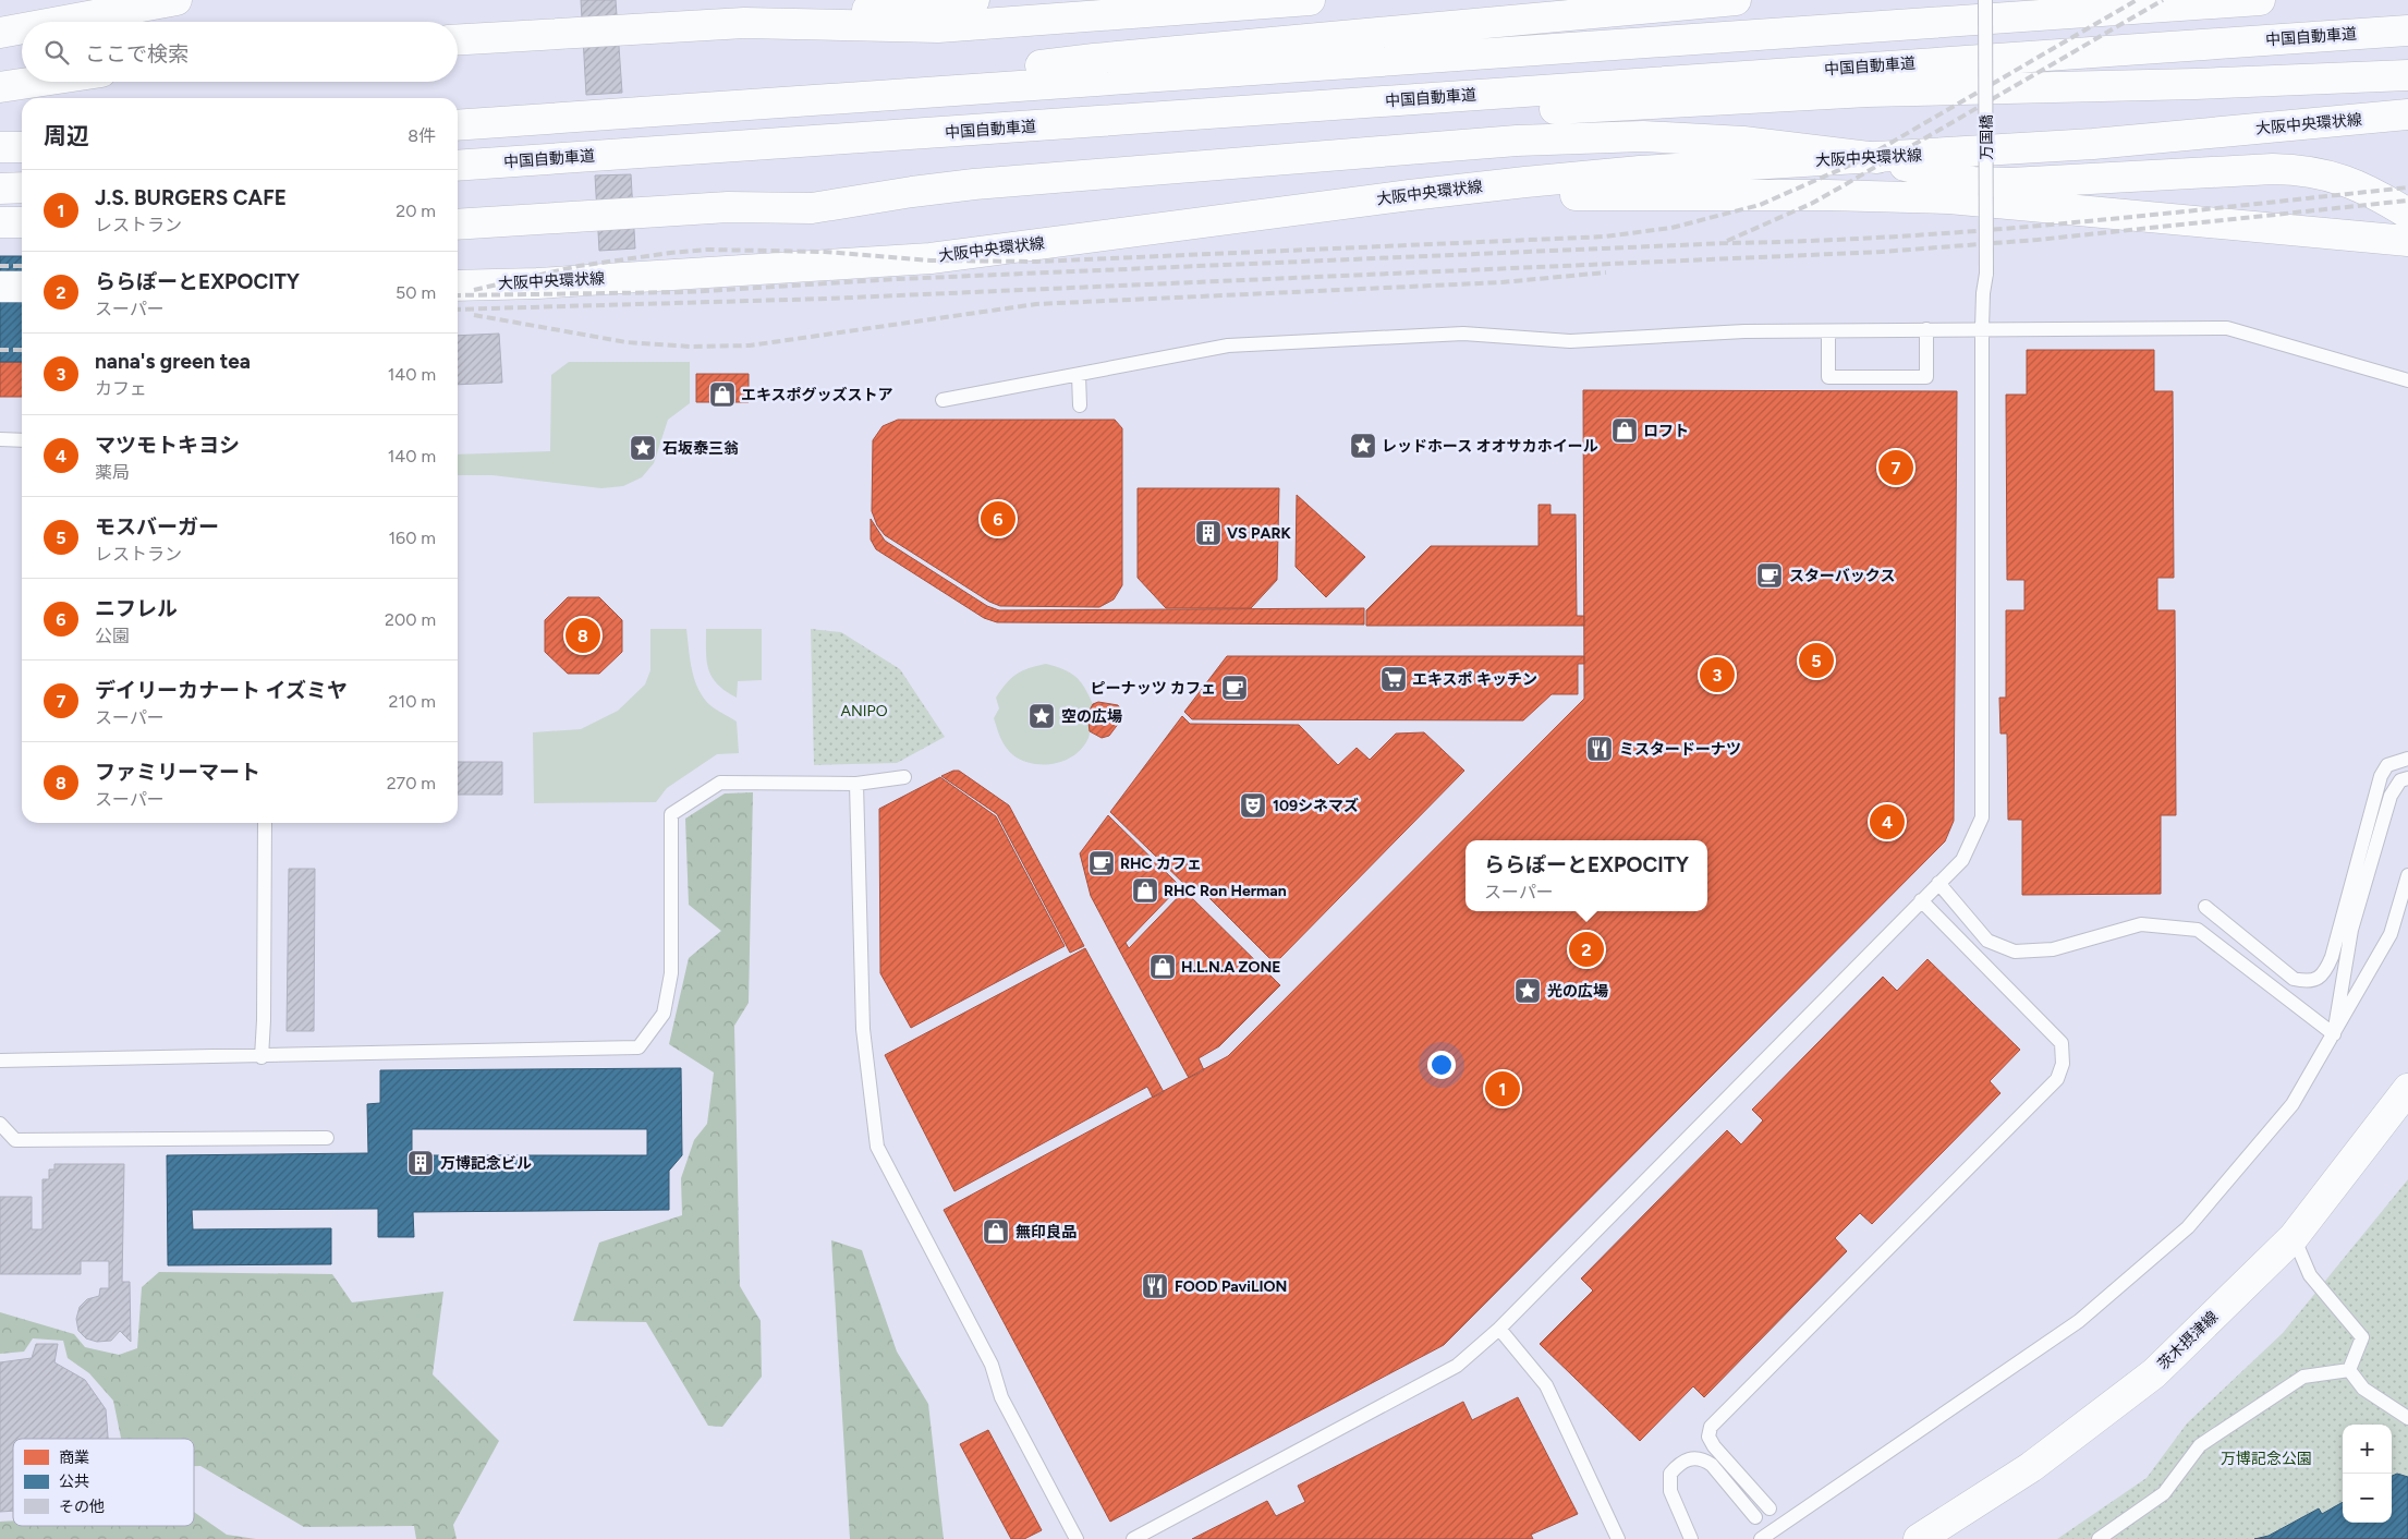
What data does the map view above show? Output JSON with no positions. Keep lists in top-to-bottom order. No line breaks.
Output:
{"streets":{"main road":["中国自動車道","大阪中央環状線","茨木摂津線"],"lane":["万国橋"]},"parks":["ANIPO","万博記念公園"],"places":{"shop":["エキスポグッズストア","ロフト","RHC Ron Herman","H.L.N.A ZONE","無印良品"],"place":["レッドホース オオサカホイール","石坂泰三翁","空の広場","光の広場"],"building":["VS PARK","万博記念ビル"],"cafe":["スターバックス","ピーナッツ カフェ","RHC カフェ"],"supermarket":["エキスポ キッチン"],"restaurant":["ミスタードーナツ","FOOD PaviLION"],"theatre":["109シネマズ"]},"legend":["商業","公共","その他"],"page":{"search":"ここで検索","heading":["周辺","8件"],"list":[{"mark":"1","name":"J.S. BURGERS CAFE","note":"レストラン","value":"20 m"},{"mark":"2","name":"ららぽーとEXPOCITY","note":"スーパー","value":"50 m"},{"mark":"3","name":"nana's green tea","note":"カフェ","value":"140 m"},{"mark":"4","name":"マツモトキヨシ","note":"薬局","value":"140 m"},{"mark":"5","name":"モスバーガー","note":"レストラン","value":"160 m"},{"mark":"6","name":"ニフレル","note":"公園","value":"200 m"},{"mark":"7","name":"デイリーカナート イズミヤ","note":"スーパー","value":"210 m"},{"mark":"8","name":"ファミリーマート","note":"スーパー","value":"270 m"}],"pins":["7","6","8","5","3","4","2","1"],"popup":["ららぽーとEXPOCITY","スーパー"],"map_buttons":["+","−"]}}
